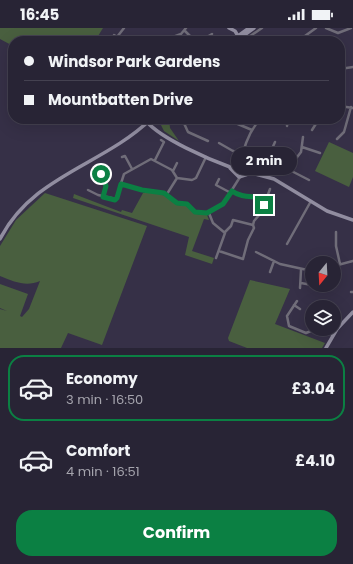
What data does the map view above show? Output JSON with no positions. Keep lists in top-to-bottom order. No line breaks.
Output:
{"north":"bottom","page":{"status":"16:45","banner":["Windsor Park Gardens","Mountbatten Drive"],"bubble":"2 min","list":[{"name":"Economy","note":"3 min · 16:50","value":"£3.04"},{"name":"Comfort","note":"4 min · 16:51","value":"£4.10"}],"buttons":"Confirm"}}
